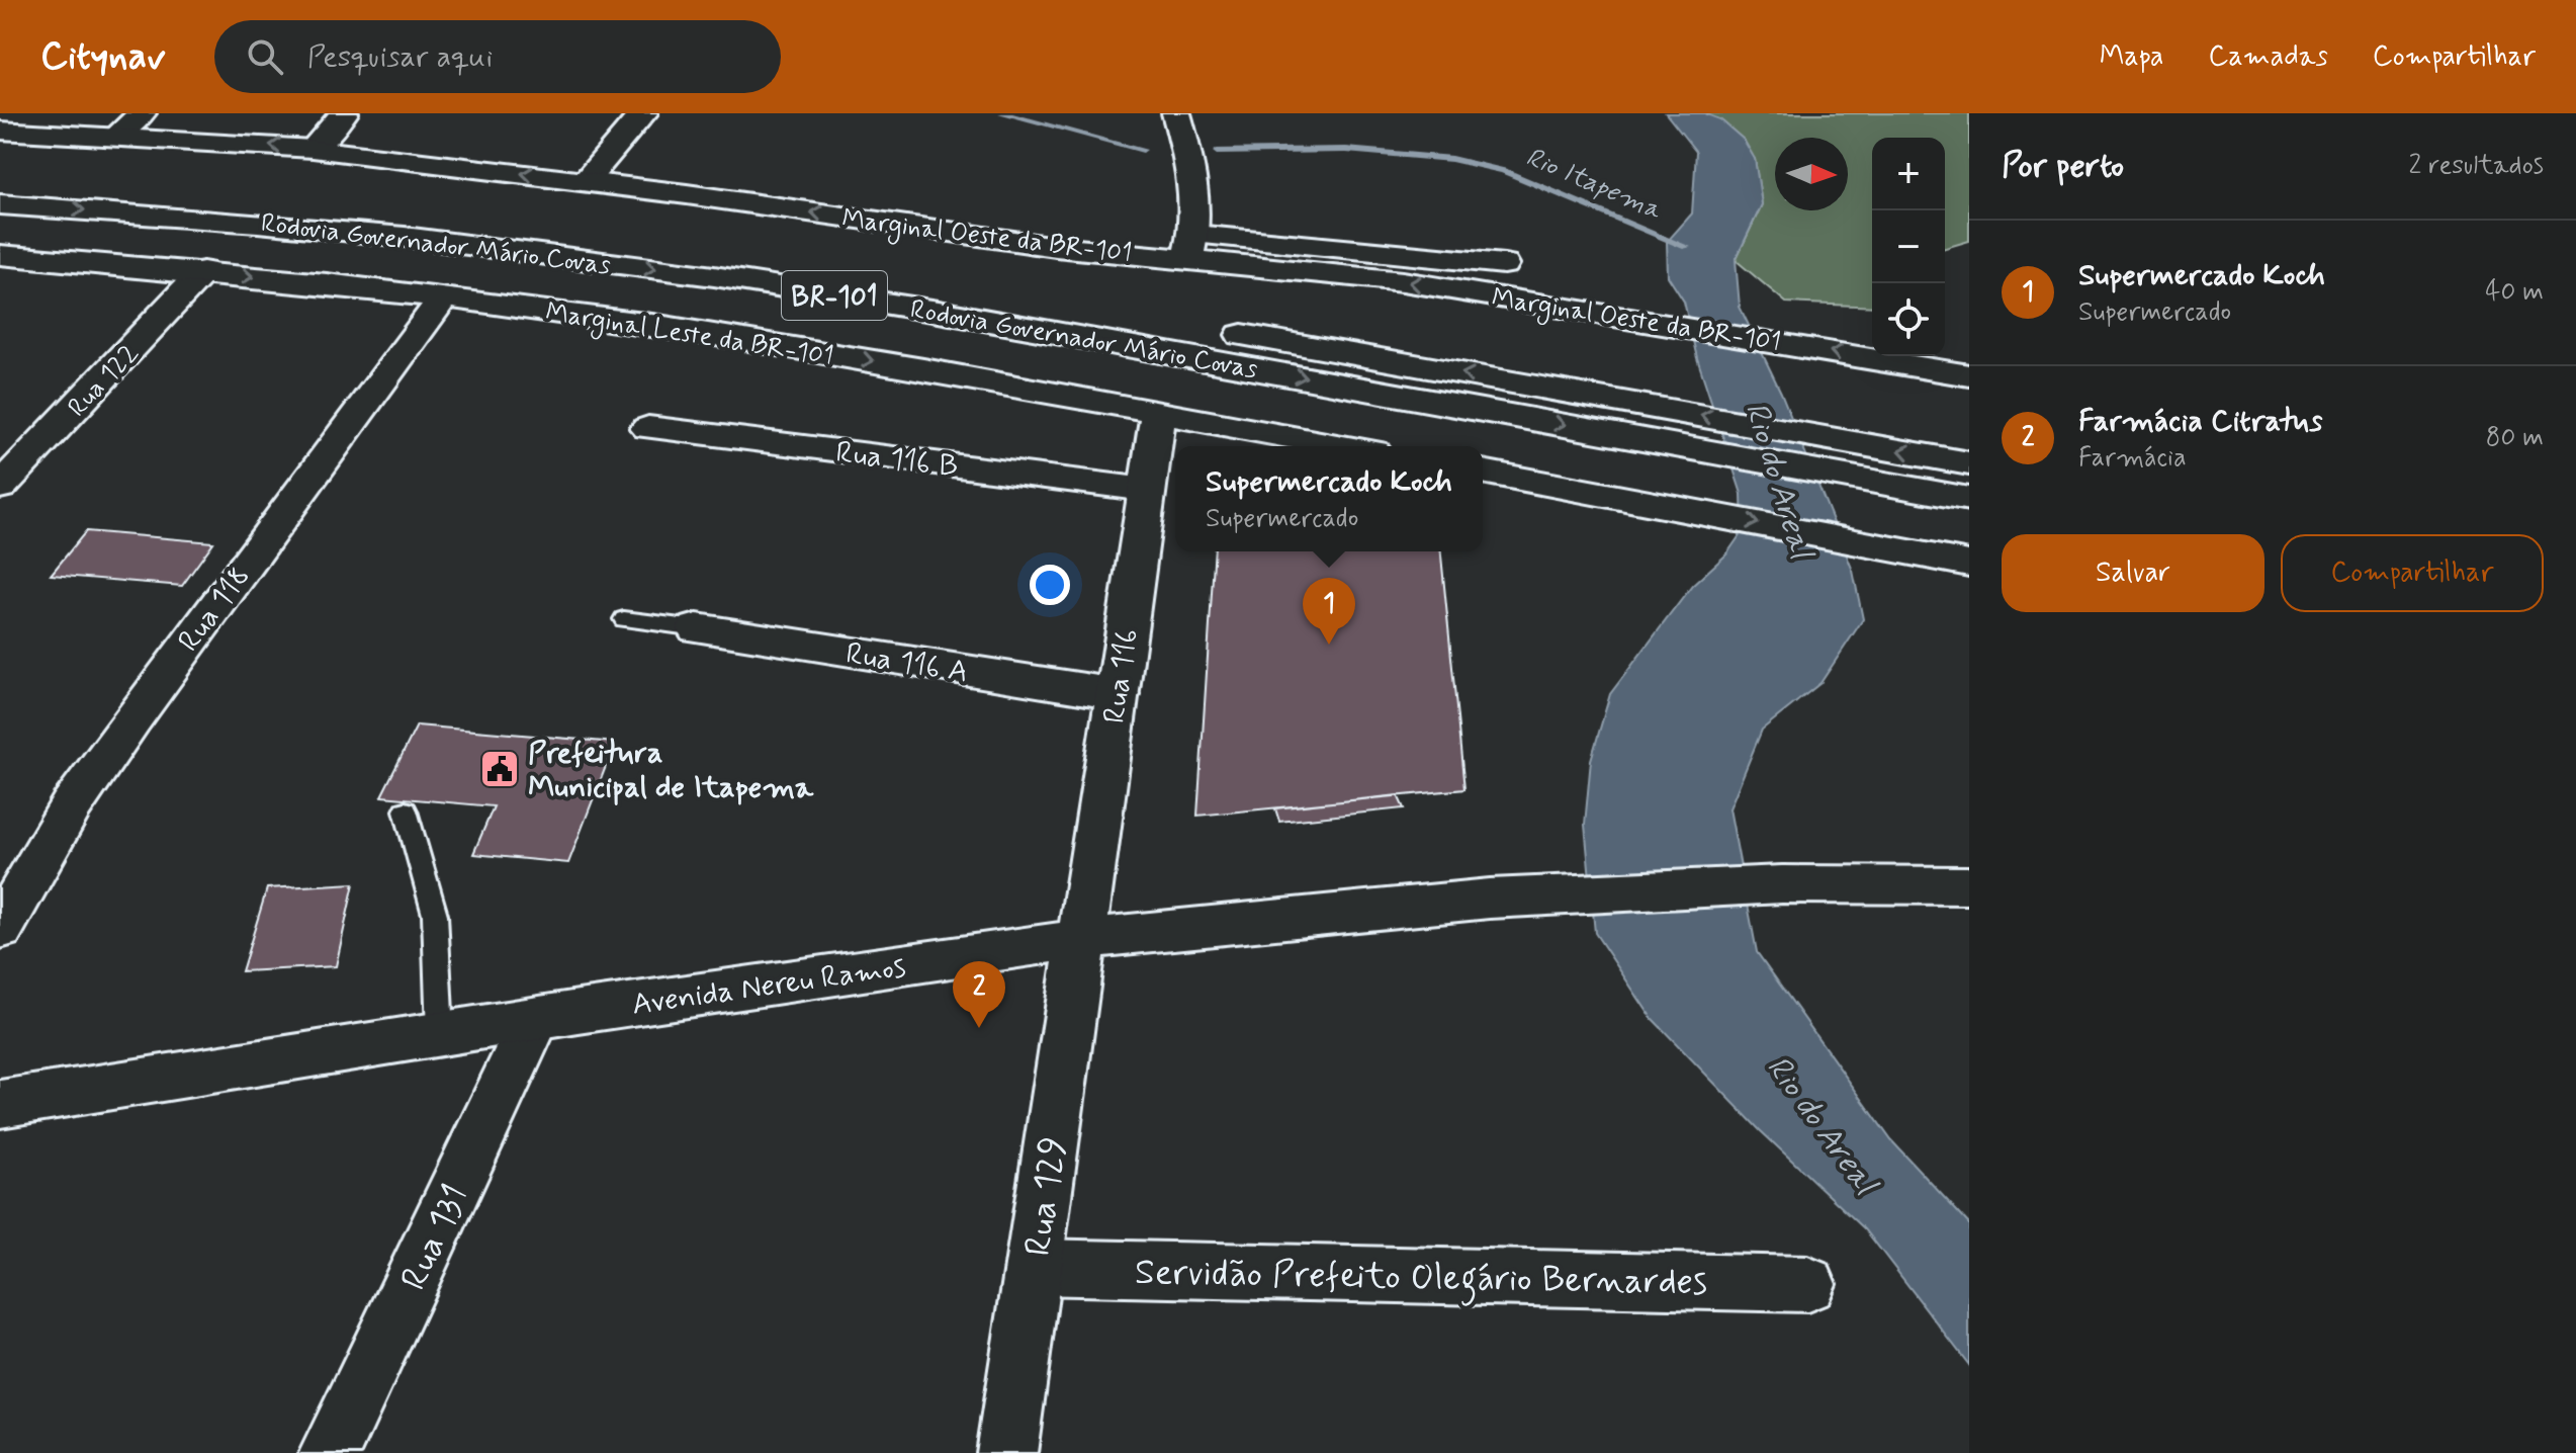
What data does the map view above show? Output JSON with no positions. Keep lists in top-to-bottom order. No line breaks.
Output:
{"streets":{"main road":["Marginal Oeste da BR-101","Rodovia Governador Mário Covas","BR-101","Marginal Leste da BR-101","Rua 122","Rua 116 B","Rua 118","Rua 116 A","Rua 116","Avenida Nereu Ramos","Rua 129","Rua 131","Servidão Prefeito Olegário Bernardes"]},"crossings":[["Marginal Leste da BR-101","Rua 122"],["Marginal Leste da BR-101","Rua 118"],["Marginal Leste da BR-101","Rua 116"],["Rua 116 B","Rua 116"],["Rua 116 A","Rua 116"],["Rua 116","Avenida Nereu Ramos"],["Rua 116","Rua 129"],["Avenida Nereu Ramos","Rua 129"],["Avenida Nereu Ramos","Rua 131"],["Rua 129","Servidão Prefeito Olegário Bernardes"]],"one_way":["Marginal Leste da BR-101"],"water":["Rio Itapema","Rio do Areal"],"places":{"public building":["Prefeitura Municipal de Itapema"]},"north":"right","page":{"header":"Citynav","search":"Pesquisar aqui","nav":["Mapa","Camadas","Compartilhar"],"heading":["Por perto","2 resultados"],"map_buttons":["+","−"],"list":[{"mark":"1","name":"Supermercado Koch","note":"Supermercado","value":"40 m"},{"mark":"2","name":"Farmácia Citratus","note":"Farmácia","value":"80 m"}],"popup":["Supermercado Koch","Supermercado"],"buttons":["Salvar","Compartilhar"],"pins":["1","2"]}}
